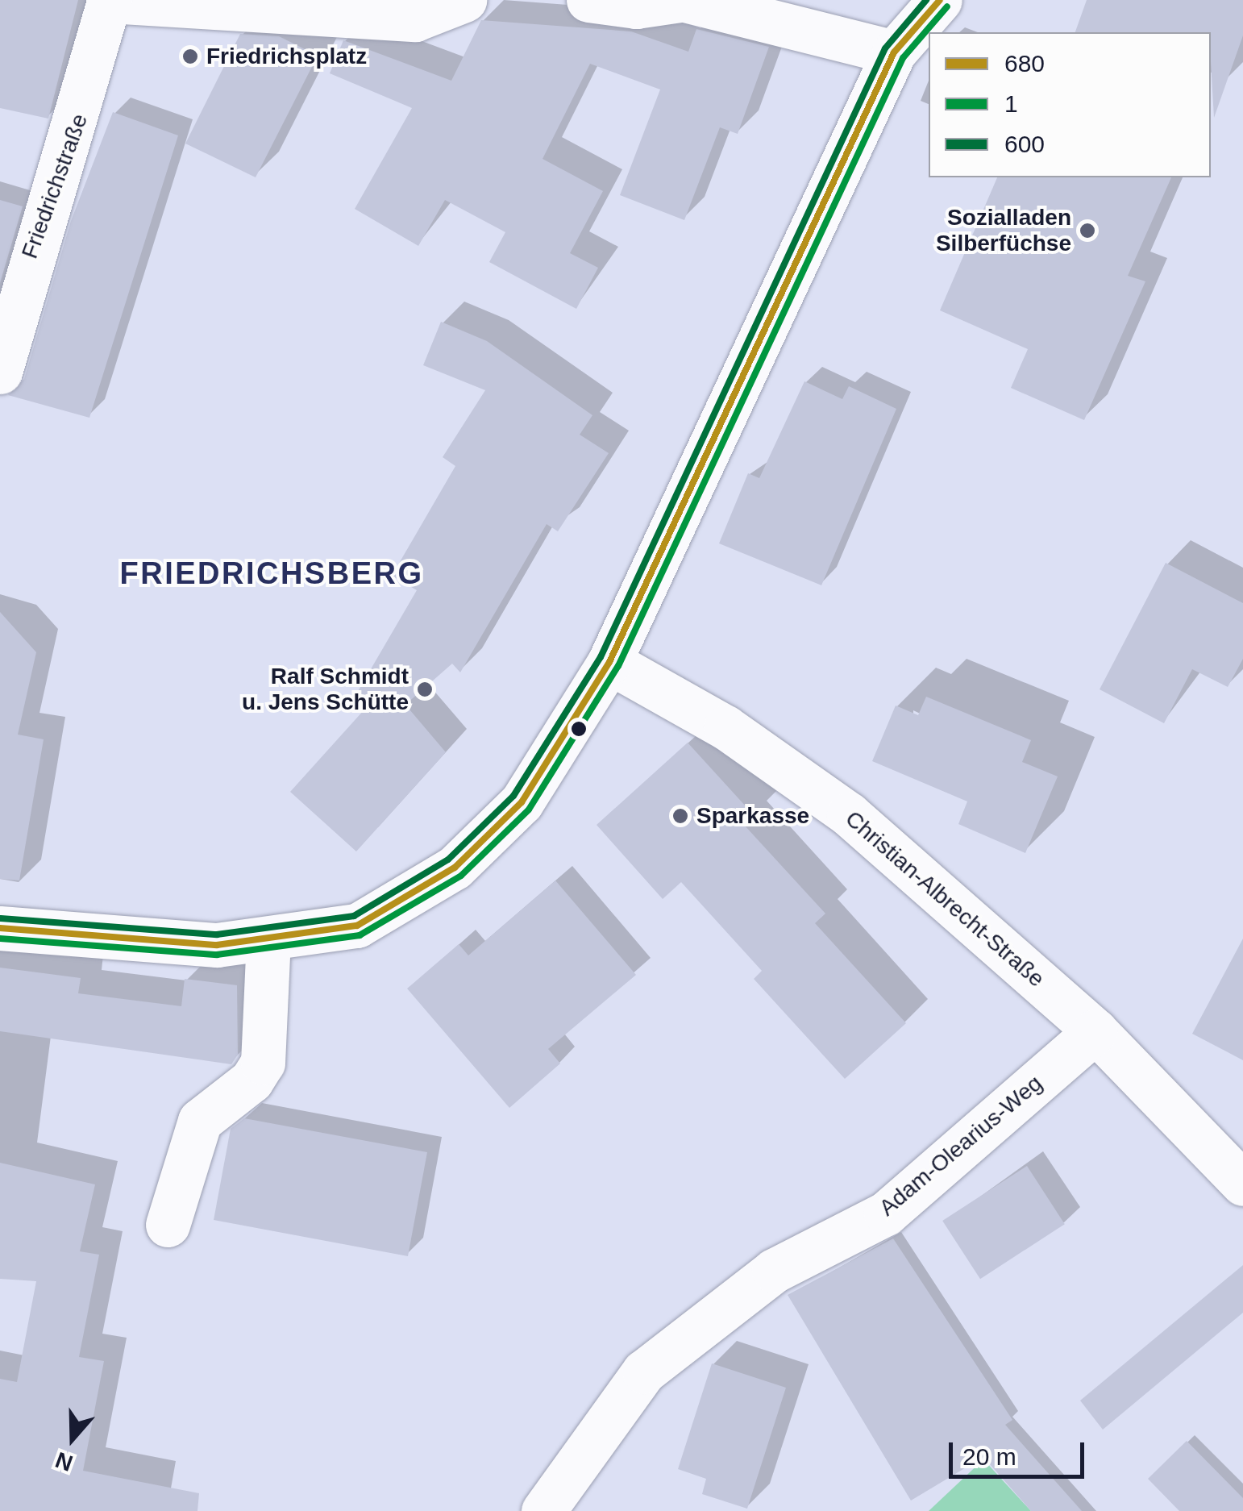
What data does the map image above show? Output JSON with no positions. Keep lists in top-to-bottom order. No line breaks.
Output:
{"streets":{"street":["Friedrichstraße","Christian-Albrecht-Straße","Adam-Olearius-Weg"]},"crossings":[["Christian-Albrecht-Straße","Adam-Olearius-Weg"]],"districts":["FRIEDRICHSBERG"],"places":["Friedrichsplatz","Sozialladen Silberfüchse","Ralf Schmidt u. Jens Schütte","Sparkasse"],"lines":["transit line 680","transit line 600","transit line 1"],"legend":["680","1","600"],"scale_bar":"20 m","north":"bottom"}
